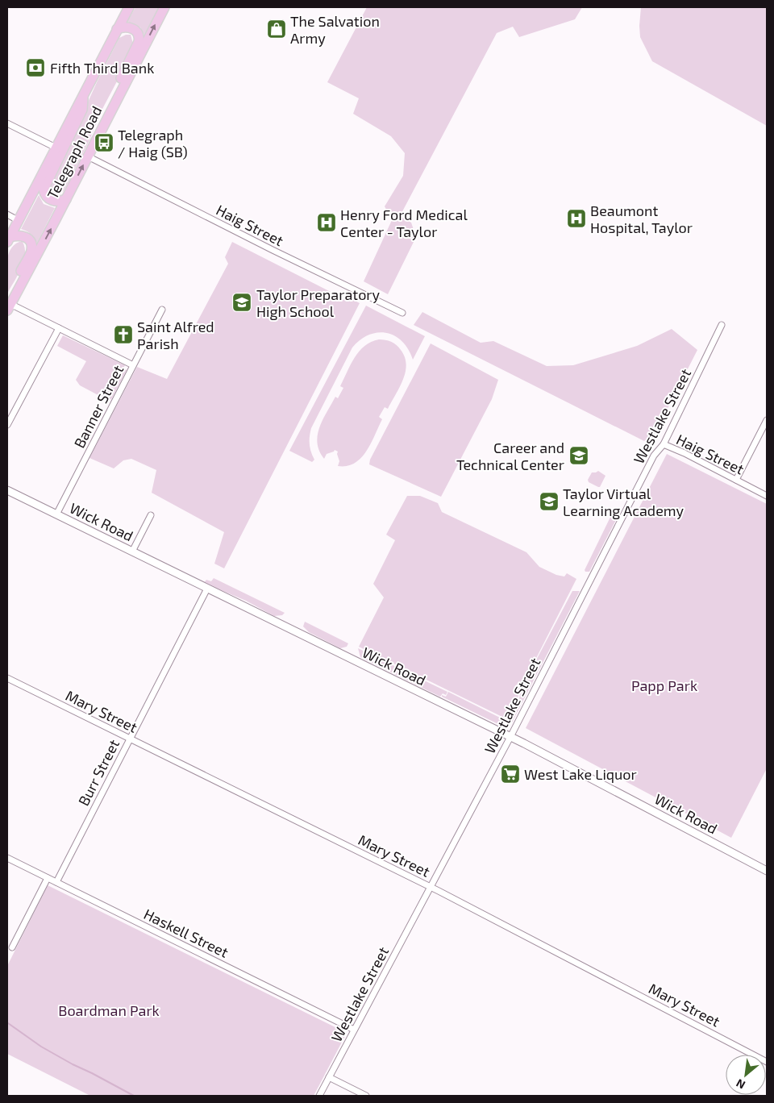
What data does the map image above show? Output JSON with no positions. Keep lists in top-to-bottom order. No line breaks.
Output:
{"streets":{"main road":["Telegraph Road"],"street":["Haig Street","Banner Street","Westlake Street","Wick Road","Mary Street","Burr Street","Haskell Street"]},"crossings":[["Telegraph Road","Haig Street"],["Haig Street","Westlake Street"],["Banner Street","Wick Road"],["Westlake Street","Wick Road"],["Westlake Street","Mary Street"],["Westlake Street","Haskell Street"],["Wick Road","Burr Street"],["Mary Street","Burr Street"],["Burr Street","Haskell Street"]],"parks":["Papp Park","Boardman Park"],"places":{"shop":["The Salvation Army"],"bank":["Fifth Third Bank"],"bus stop":["Telegraph / Haig (SB)"],"hospital":["Beaumont Hospital, Taylor","Henry Ford Medical Center - Taylor"],"school or university":["Taylor Preparatory High School","Career and Technical Center","Taylor Virtual Learning Academy"],"church":["Saint Alfred Parish"],"supermarket":["West Lake Liquor"]},"north":"bottom left"}
